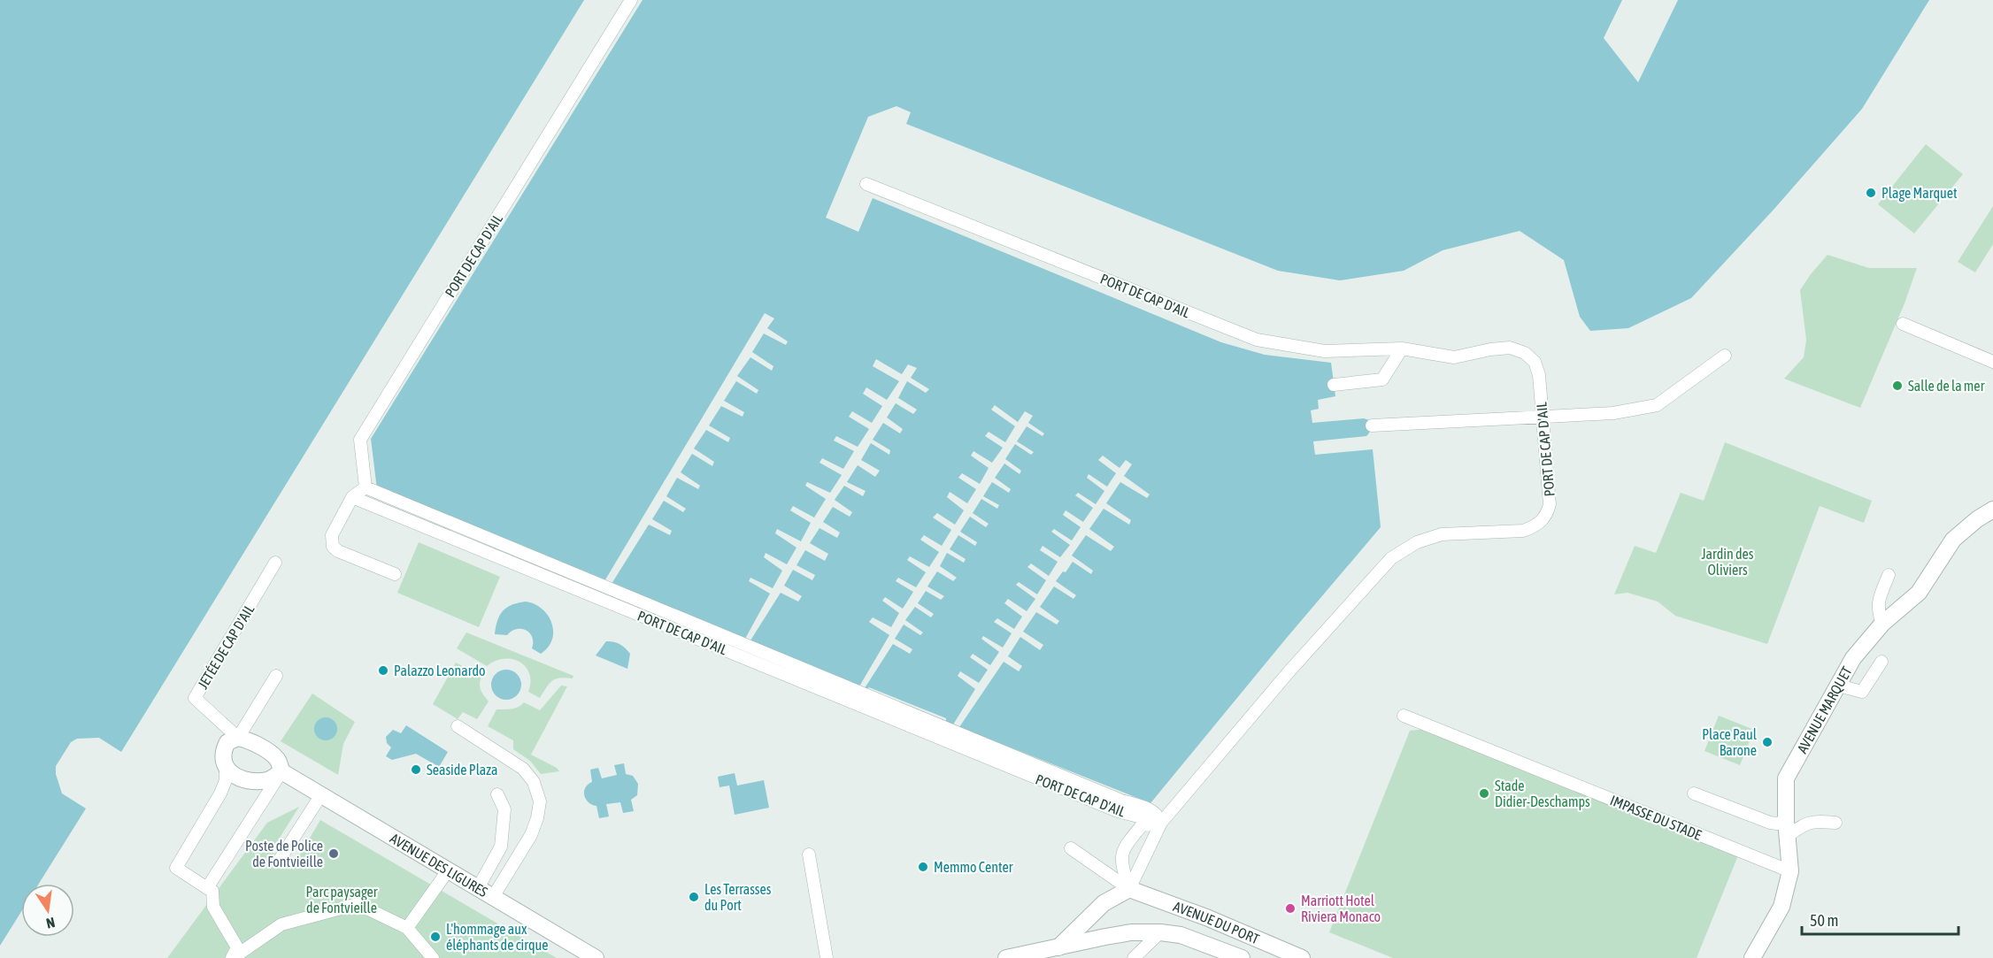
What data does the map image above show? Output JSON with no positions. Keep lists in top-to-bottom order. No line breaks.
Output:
{"streets":{"street":["AVENUE MARQUET","AVENUE DES LIGURES","AVENUE DU PORT"],"lane":["PORT DE CAP D'AIL","JETÉE DE CAP D'AIL","IMPASSE DU STADE"]},"crossings":[["JETÉE DE CAP D'AIL","AVENUE DES LIGURES"],["AVENUE MARQUET","IMPASSE DU STADE"]],"parks":["Jardin des Oliviers","Parc paysager de Fontvieille"],"places":["Plage Marquet","Salle de la mer","Palazzo Leonardo","Place Paul Barone","Seaside Plaza","Stade Didier-Deschamps","Poste de Police de Fontvieille","Memmo Center","Les Terrasses du Port","Marriott Hotel Riviera Monaco","L'hommage aux éléphants de cirque"],"scale_bar":"50 m","north":"bottom"}
